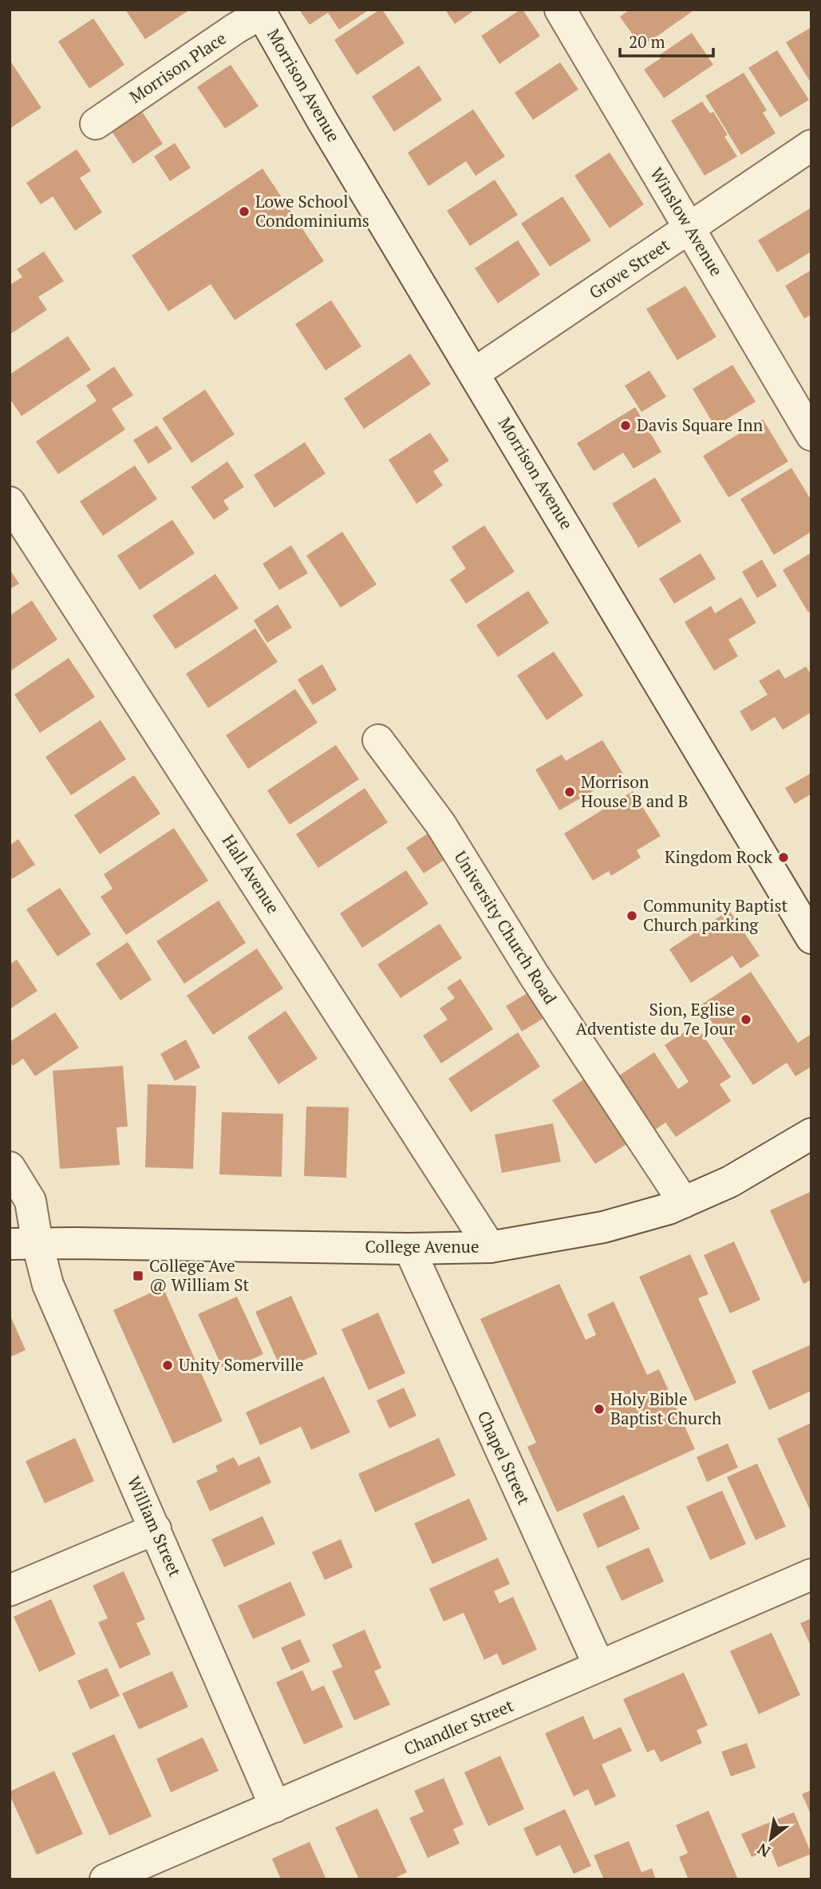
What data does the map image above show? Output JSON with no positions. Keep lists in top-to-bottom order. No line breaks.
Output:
{"streets":{"street":["Morrison Place","Morrison Avenue","Winslow Avenue","Grove Street","Hall Avenue","University Church Road","College Avenue","Chapel Street","William Street","Chandler Street"]},"crossings":[["Morrison Place","Morrison Avenue"],["Morrison Avenue","Grove Street"],["Winslow Avenue","Grove Street"],["Hall Avenue","College Avenue"],["University Church Road","College Avenue"],["College Avenue","Chapel Street"],["College Avenue","William Street"],["Chapel Street","Chandler Street"],["William Street","Chandler Street"]],"places":{"other":["Lowe School Condominiums","Davis Square Inn","Morrison House B and B","Kingdom Rock","Community Baptist Church parking","Sion, Eglise Adventiste du 7e Jour","Unity Somerville","Holy Bible Baptist Church"],"transit":["College Ave @ William St"]},"scale_bar":"20 m","north":"bottom left"}
